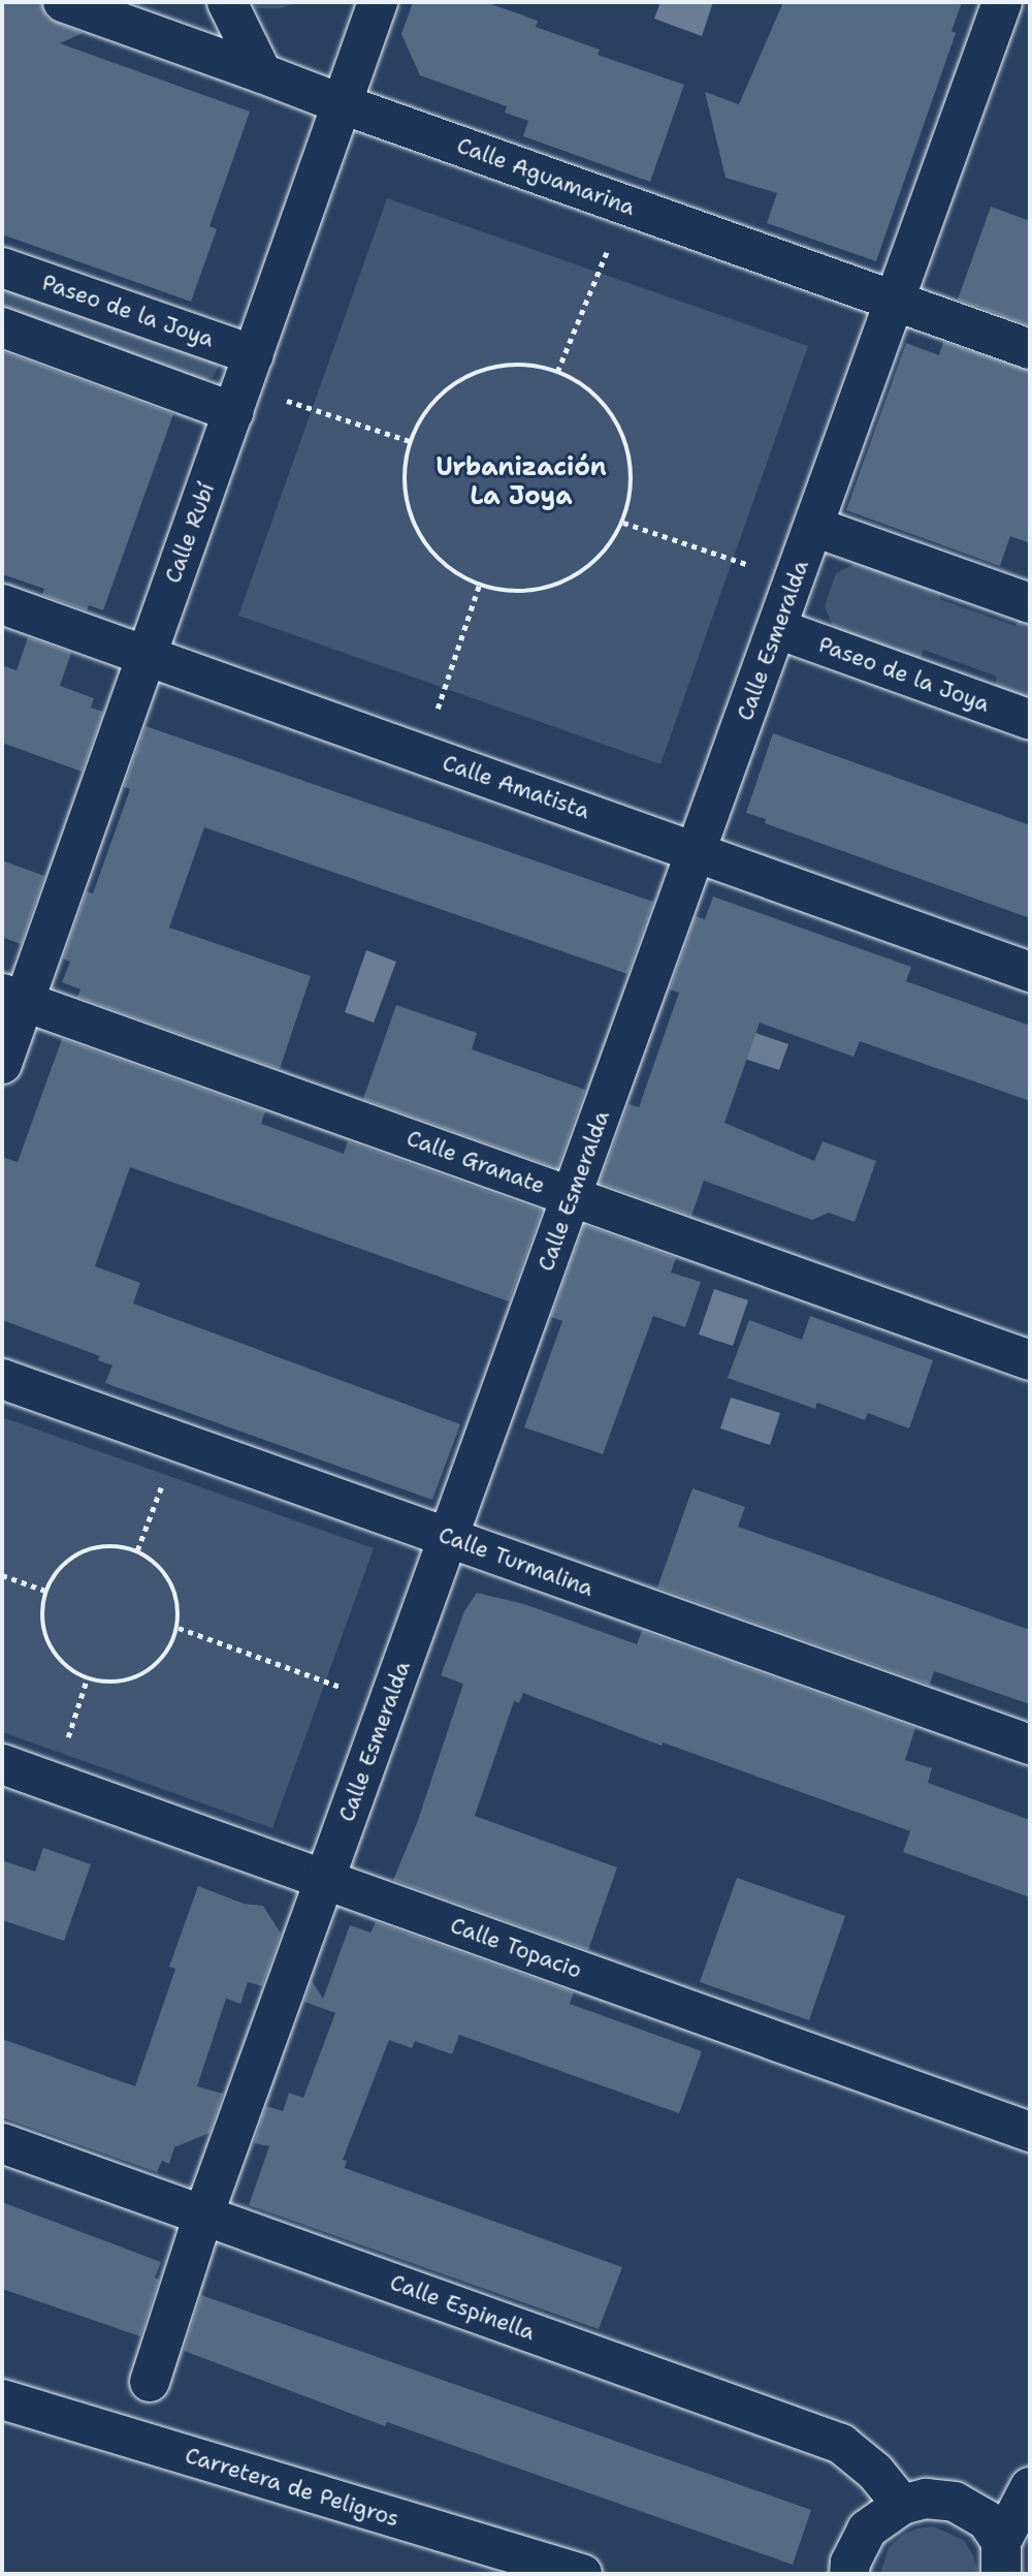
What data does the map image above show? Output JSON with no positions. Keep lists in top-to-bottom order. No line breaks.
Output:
{"streets":{"street":["Calle Aguamarina","Paseo de la Joya","Calle Rubí","Calle Esmeralda","Calle Amatista","Calle Granate","Calle Turmalina","Calle Topacio","Calle Espinella","Carretera de Peligros"]},"crossings":[["Calle Aguamarina","Calle Rubí"],["Calle Aguamarina","Calle Esmeralda"],["Paseo de la Joya","Calle Rubí"],["Paseo de la Joya","Calle Esmeralda"],["Calle Rubí","Calle Amatista"],["Calle Rubí","Calle Granate"],["Calle Esmeralda","Calle Amatista"],["Calle Esmeralda","Calle Granate"],["Calle Esmeralda","Calle Turmalina"],["Calle Esmeralda","Calle Topacio"],["Calle Esmeralda","Calle Espinella"]],"districts":["Urbanización La Joya"]}
